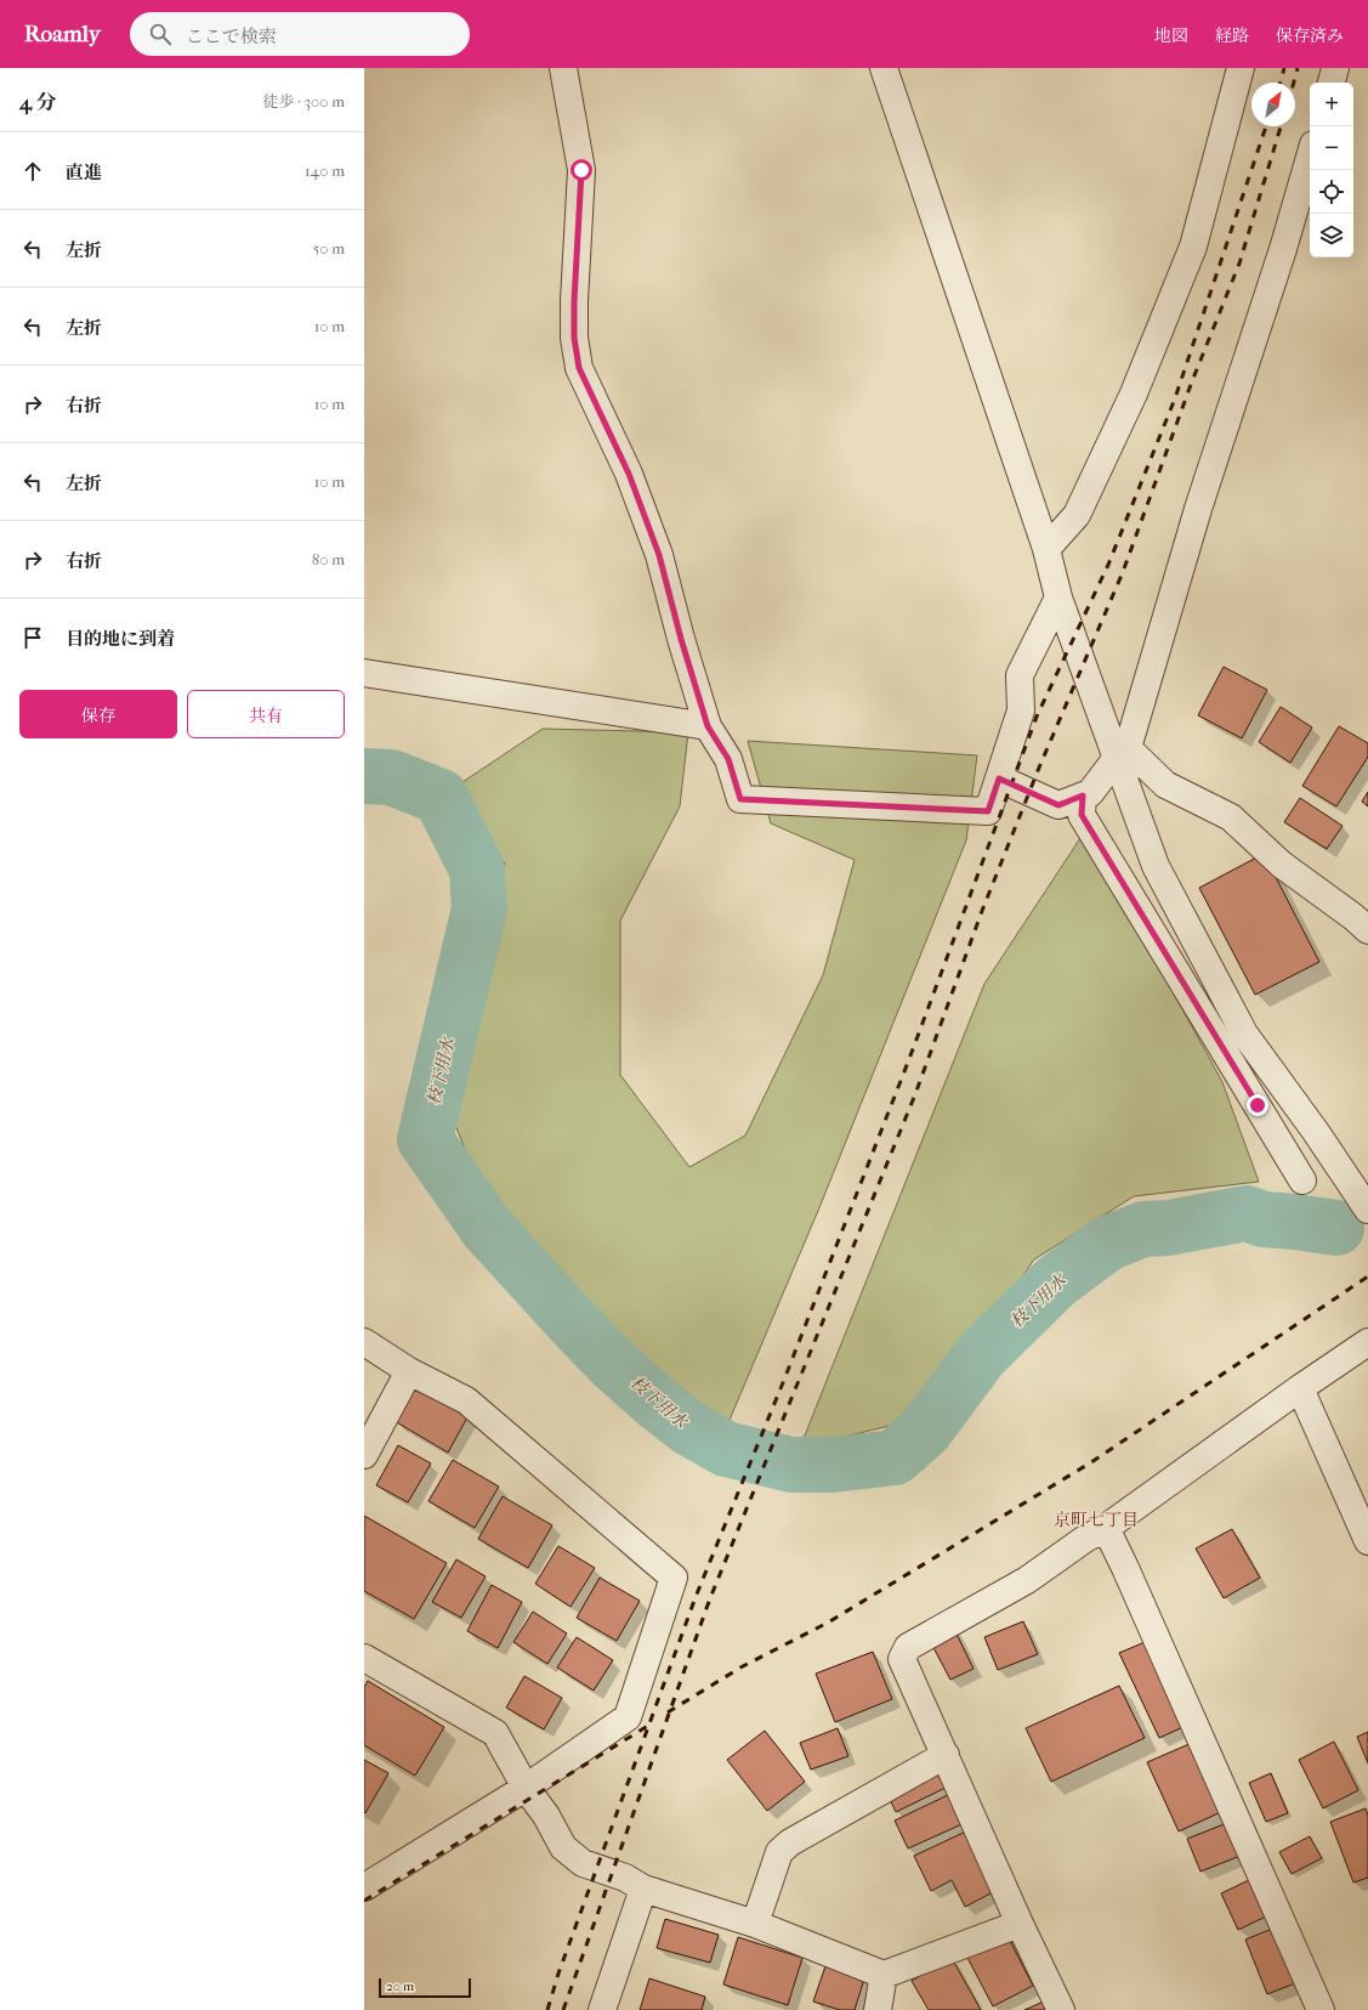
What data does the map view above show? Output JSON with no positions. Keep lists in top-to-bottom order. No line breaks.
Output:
{"districts":["京町七丁目"],"water":["枝下用水"],"scale_bar":"20 m","north":"top right","page":{"header":"Roamly","search":"ここで検索","nav":["地図","経路","保存済み"],"heading":["4 分","徒歩 · 300 m"],"map_buttons":["+","−"],"list":[["直進","140 m"],["左折","50 m"],["左折","10 m"],["右折","10 m"],["左折","10 m"],["右折","80 m"],"目的地に到着"],"buttons":["保存","共有"],"scale":"20 m"}}
